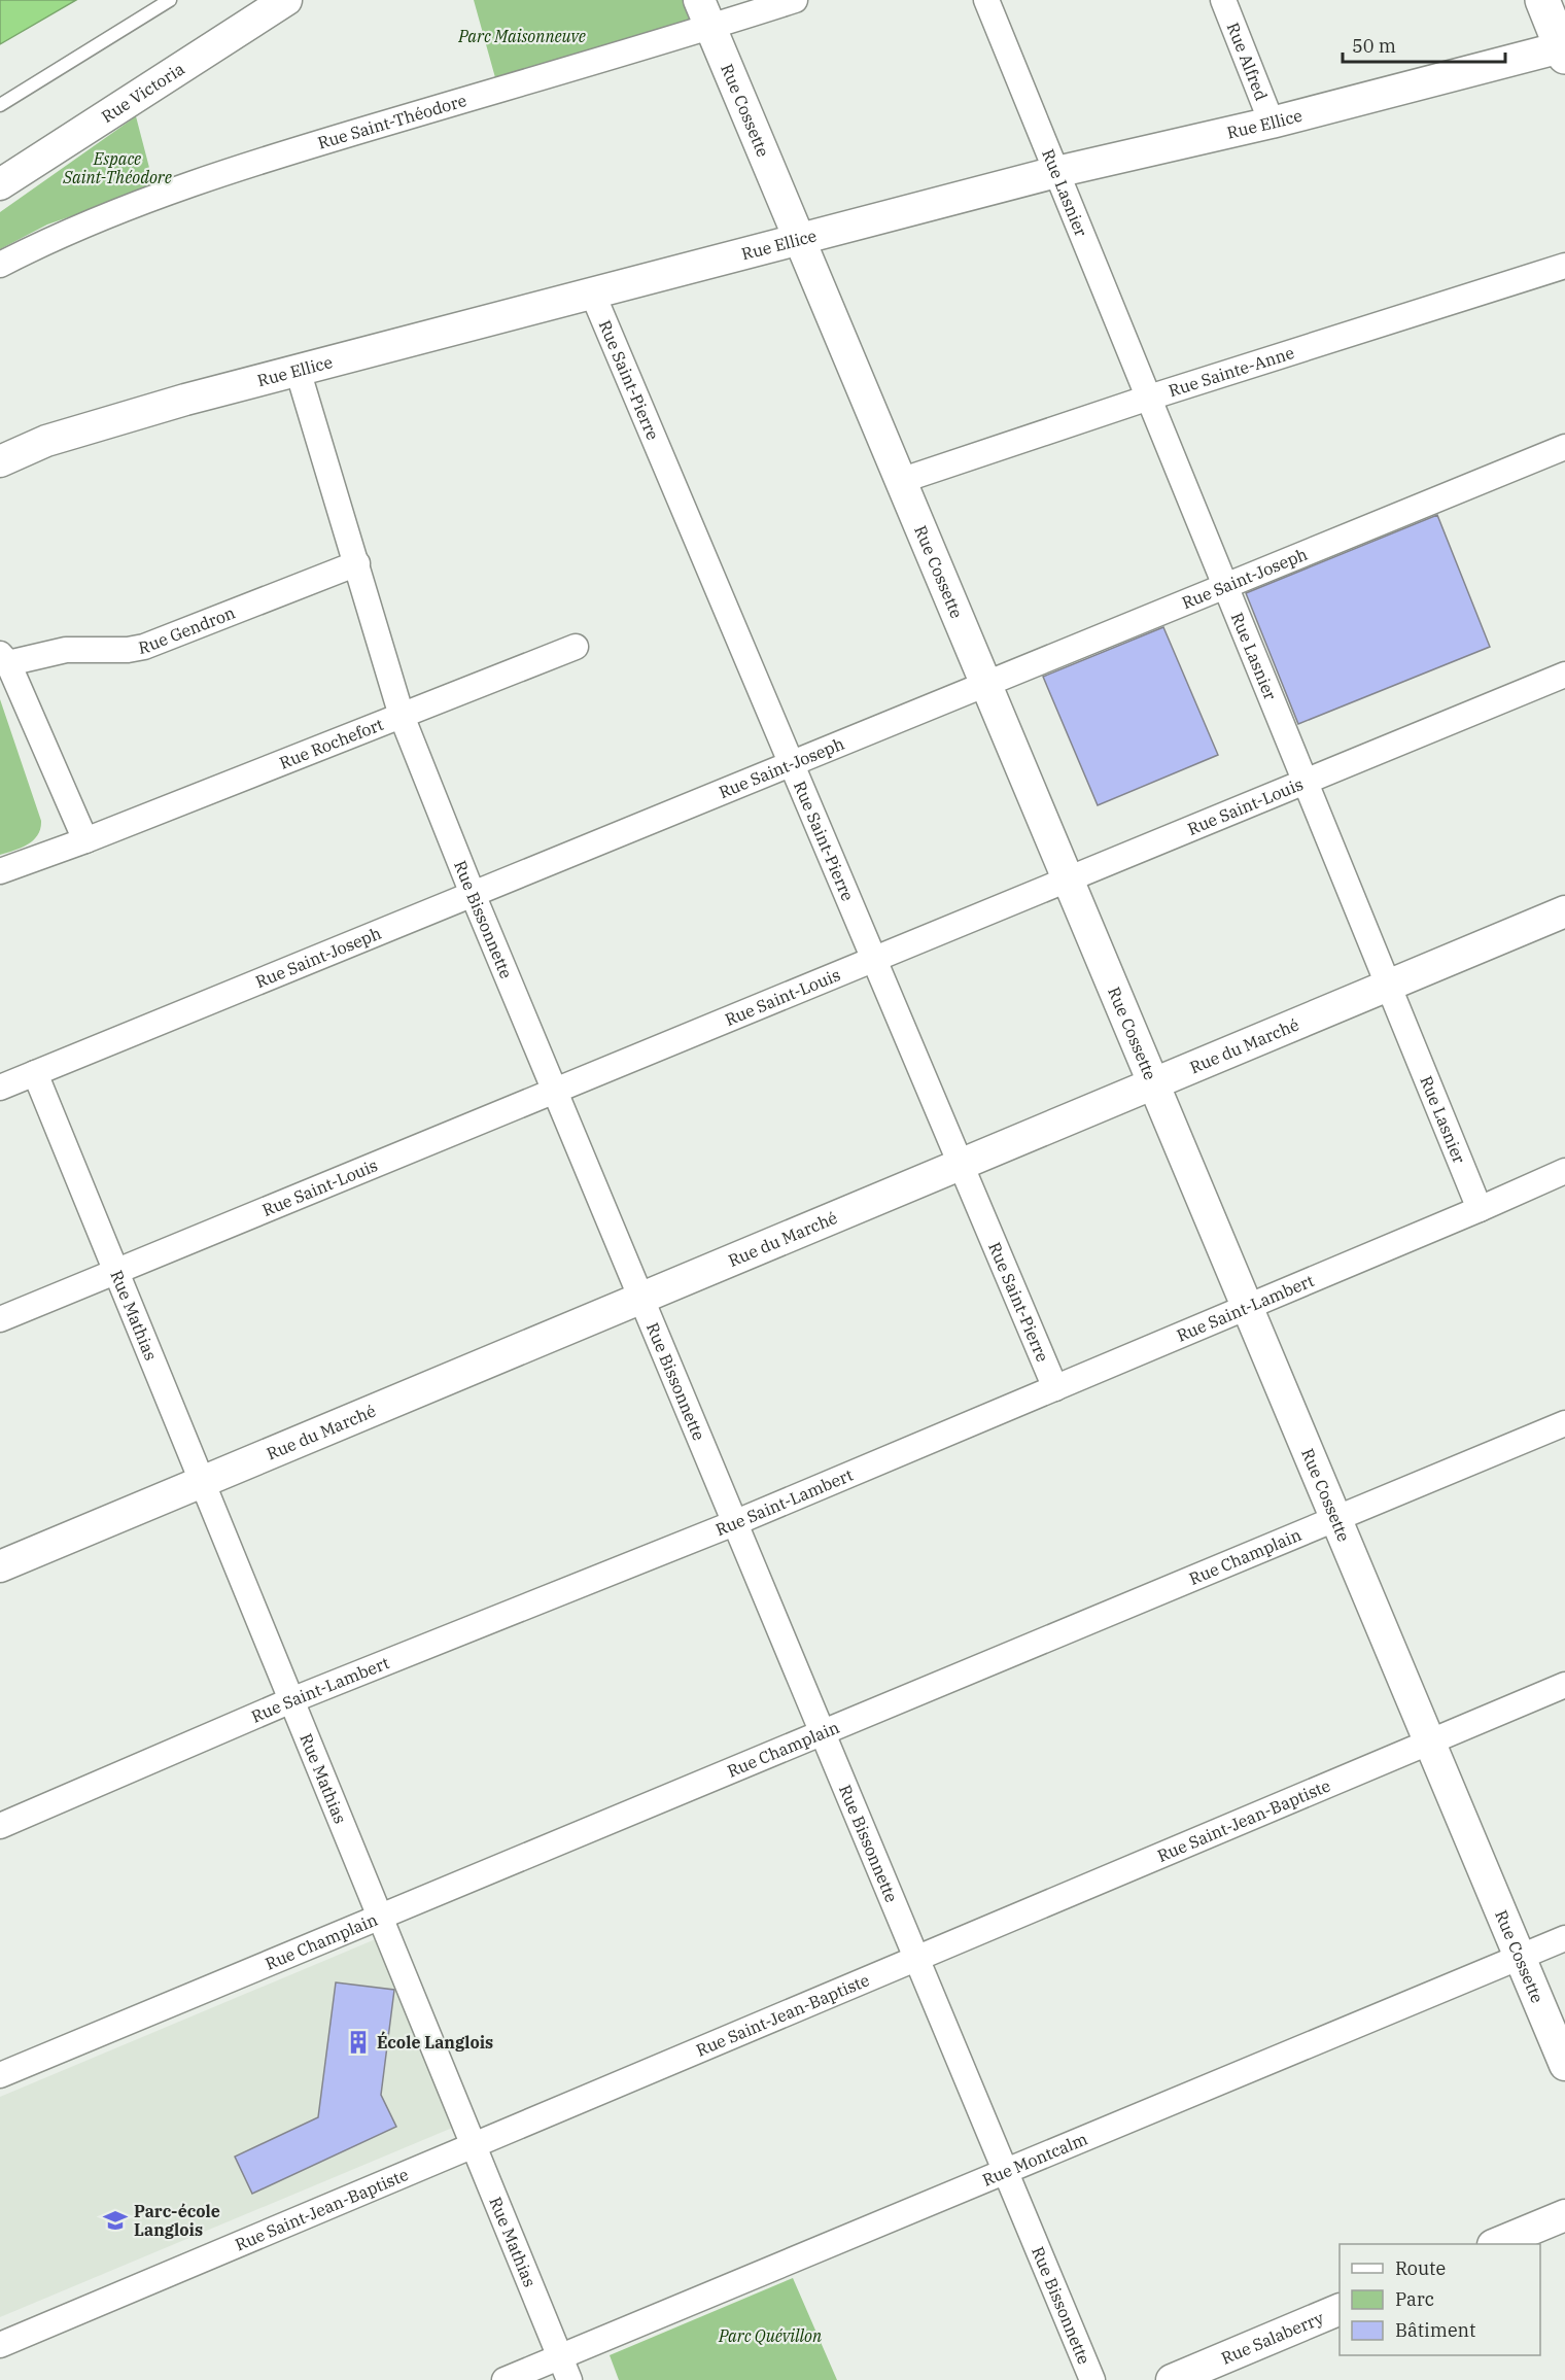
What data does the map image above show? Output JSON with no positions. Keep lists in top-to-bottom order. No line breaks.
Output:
{"streets":{"street":["Rue Alfred","Rue Victoria","Rue Cossette","Rue Saint-Théodore","Rue Ellice","Rue Lasnier","Rue Sainte-Anne","Rue Saint-Pierre","Rue Saint-Joseph","Rue Gendron","Rue Rochefort","Rue Saint-Louis","Rue Bissonnette","Rue du Marché","Rue Saint-Lambert","Rue Mathias","Rue Champlain","Rue Saint-Jean-Baptiste","Rue Montcalm","Rue Salaberry"]},"crossings":[["Rue Alfred","Rue Ellice"],["Rue Cossette","Rue Saint-Théodore"],["Rue Cossette","Rue Ellice"],["Rue Cossette","Rue Sainte-Anne"],["Rue Cossette","Rue Saint-Joseph"],["Rue Cossette","Rue Saint-Louis"],["Rue Cossette","Rue du Marché"],["Rue Cossette","Rue Saint-Lambert"],["Rue Cossette","Rue Champlain"],["Rue Cossette","Rue Saint-Jean-Baptiste"],["Rue Cossette","Rue Montcalm"],["Rue Ellice","Rue Lasnier"],["Rue Ellice","Rue Saint-Pierre"],["Rue Ellice","Rue Bissonnette"],["Rue Lasnier","Rue Sainte-Anne"],["Rue Lasnier","Rue Saint-Joseph"],["Rue Lasnier","Rue Saint-Louis"],["Rue Lasnier","Rue du Marché"],["Rue Lasnier","Rue Saint-Lambert"],["Rue Saint-Pierre","Rue Saint-Joseph"],["Rue Saint-Pierre","Rue Saint-Louis"],["Rue Saint-Pierre","Rue du Marché"],["Rue Saint-Pierre","Rue Saint-Lambert"],["Rue Saint-Joseph","Rue Bissonnette"],["Rue Saint-Joseph","Rue Mathias"],["Rue Gendron","Rue Bissonnette"],["Rue Rochefort","Rue Bissonnette"],["Rue Saint-Louis","Rue Bissonnette"],["Rue Saint-Louis","Rue Mathias"],["Rue Bissonnette","Rue du Marché"],["Rue Bissonnette","Rue Saint-Lambert"],["Rue Bissonnette","Rue Champlain"],["Rue Bissonnette","Rue Saint-Jean-Baptiste"],["Rue Bissonnette","Rue Montcalm"],["Rue du Marché","Rue Mathias"],["Rue Saint-Lambert","Rue Mathias"],["Rue Mathias","Rue Champlain"],["Rue Mathias","Rue Saint-Jean-Baptiste"],["Rue Mathias","Rue Montcalm"]],"parks":["Parc Maisonneuve","Espace Saint-Théodore","Parc Quévillon"],"places":{"building":["École Langlois"],"school or university":["Parc-école Langlois"]},"legend":["Route","Parc","Bâtiment"],"scale_bar":"50 m"}
